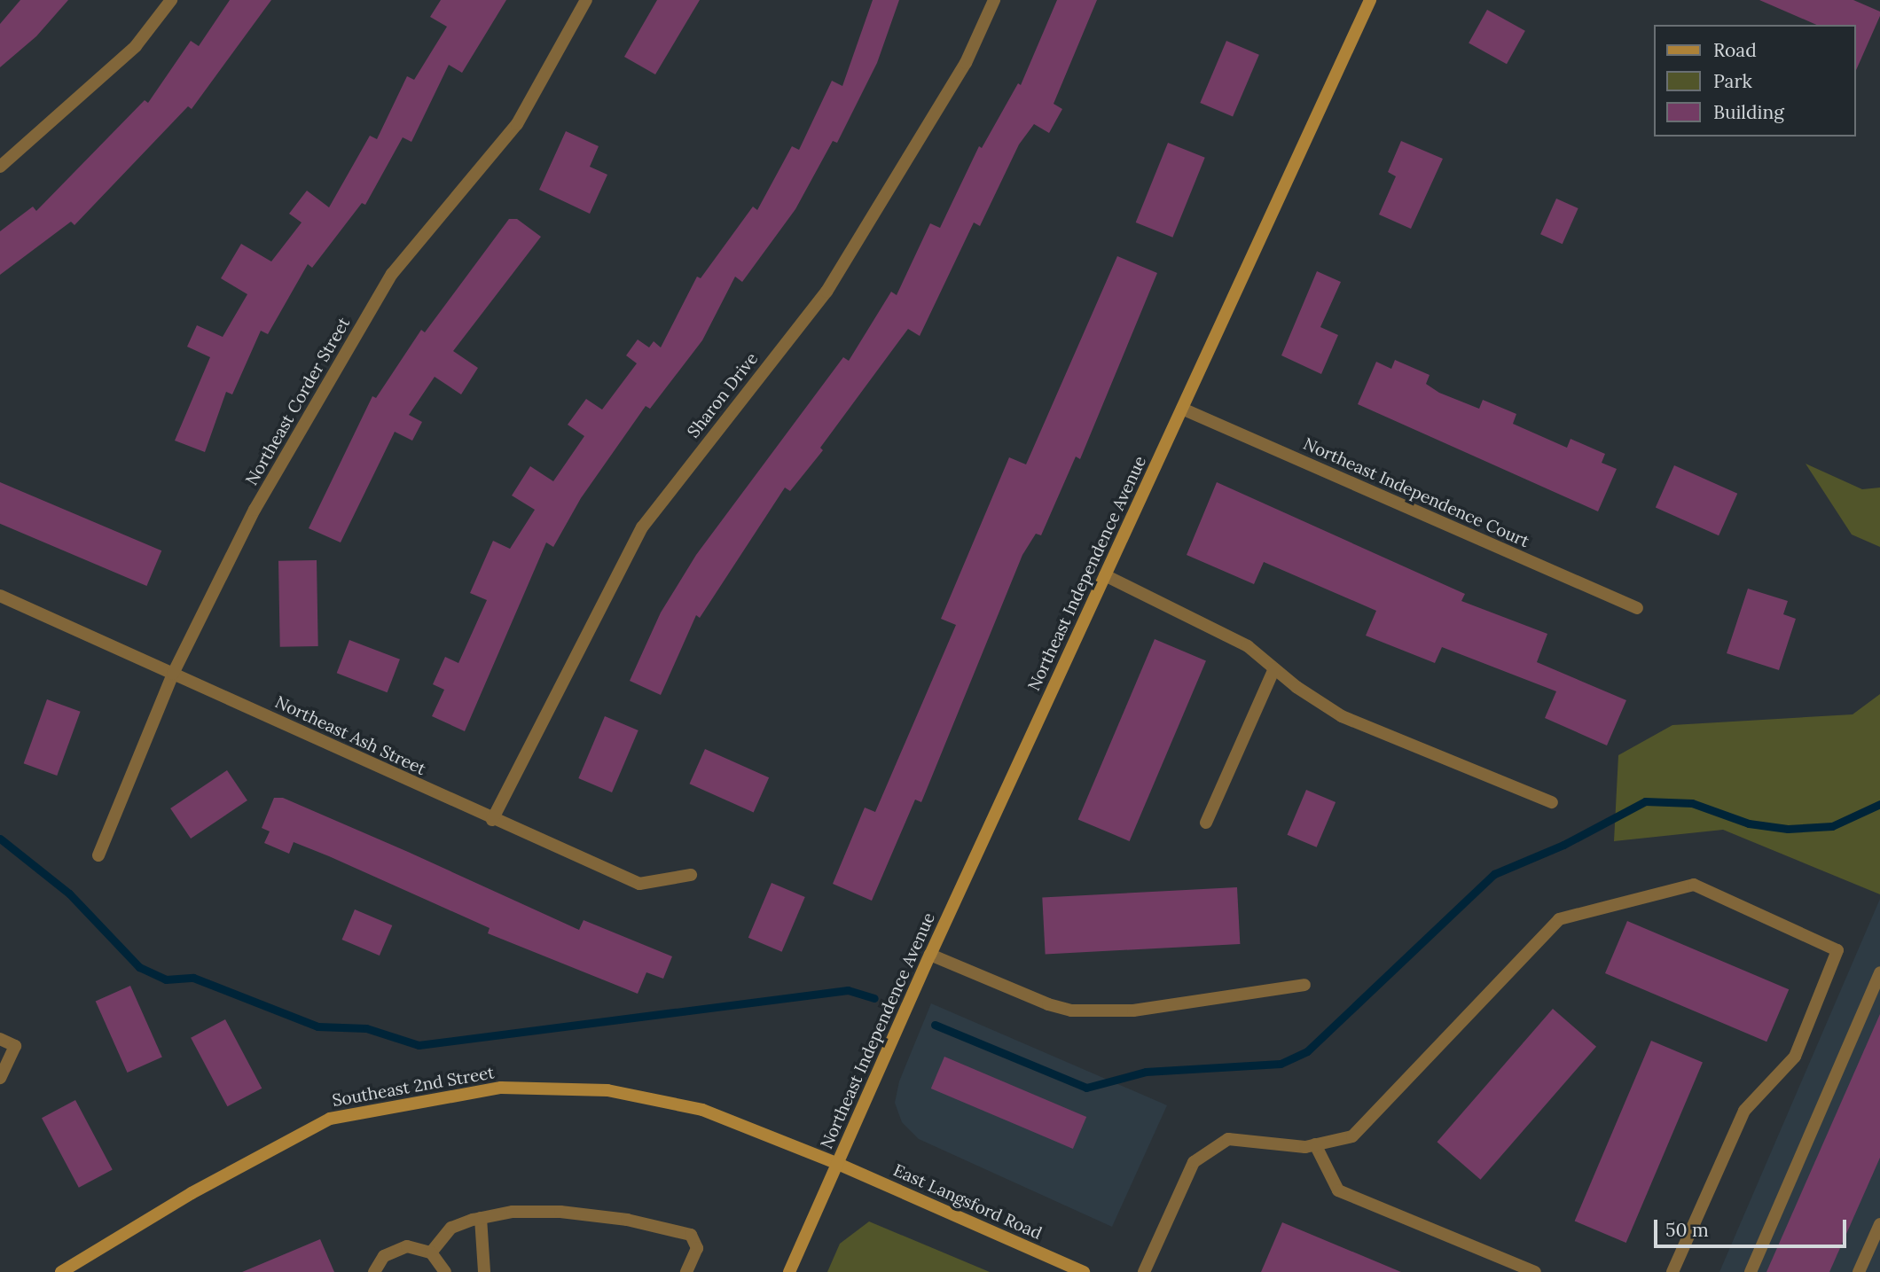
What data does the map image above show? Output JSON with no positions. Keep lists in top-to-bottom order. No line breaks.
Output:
{"streets":{"street":["Sharon Drive","Northeast Corder Street","Northeast Independence Court","Northeast Independence Avenue","Northeast Ash Street","Southeast 2nd Street","East Langsford Road"]},"crossings":[["Sharon Drive","Northeast Ash Street"],["Northeast Corder Street","Northeast Ash Street"],["Northeast Independence Court","Northeast Independence Avenue"],["Northeast Independence Avenue","Southeast 2nd Street"],["Northeast Independence Avenue","East Langsford Road"],["Southeast 2nd Street","East Langsford Road"]],"legend":["Road","Park","Building"],"scale_bar":"50 m"}
